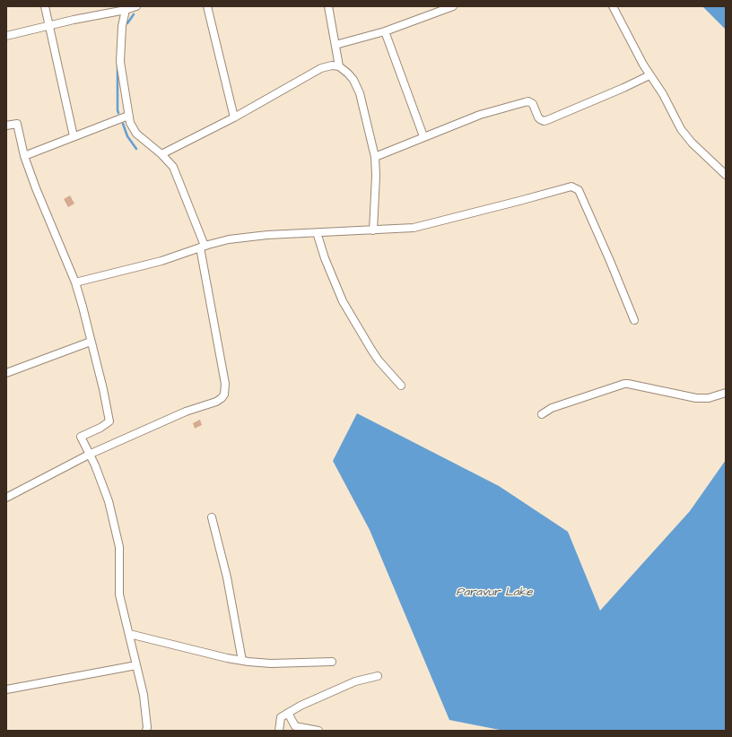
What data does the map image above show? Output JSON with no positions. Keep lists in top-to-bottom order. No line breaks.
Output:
{"water":["Paravur Lake"]}
